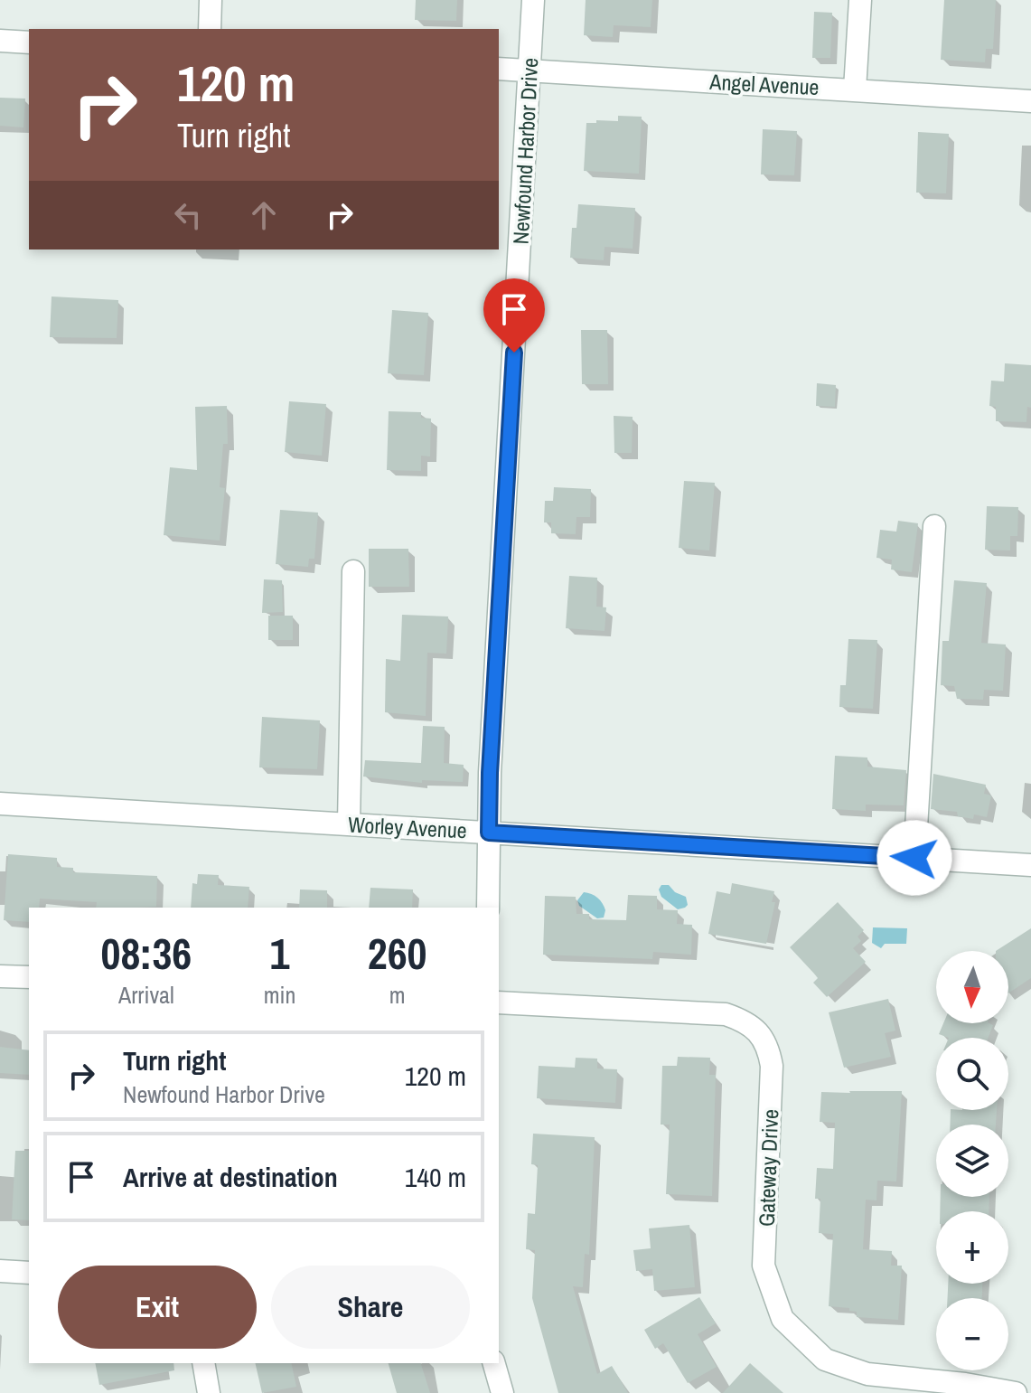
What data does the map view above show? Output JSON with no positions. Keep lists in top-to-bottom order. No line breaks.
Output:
{"streets":{"street":["Angel Avenue","Newfound Harbor Drive","Worley Avenue","Gateway Drive"]},"crossings":[["Angel Avenue","Newfound Harbor Drive"],["Newfound Harbor Drive","Worley Avenue"]],"north":"bottom","page":{"turn":["120 m","Turn right"],"eta":["08:36","Arrival","1","min","260","m"],"map_buttons":["+","−"],"list":[{"name":"Turn right","note":"Newfound Harbor Drive","value":"120 m"},{"name":"Arrive at destination","value":"140 m"}],"buttons":["Exit","Share"]}}
